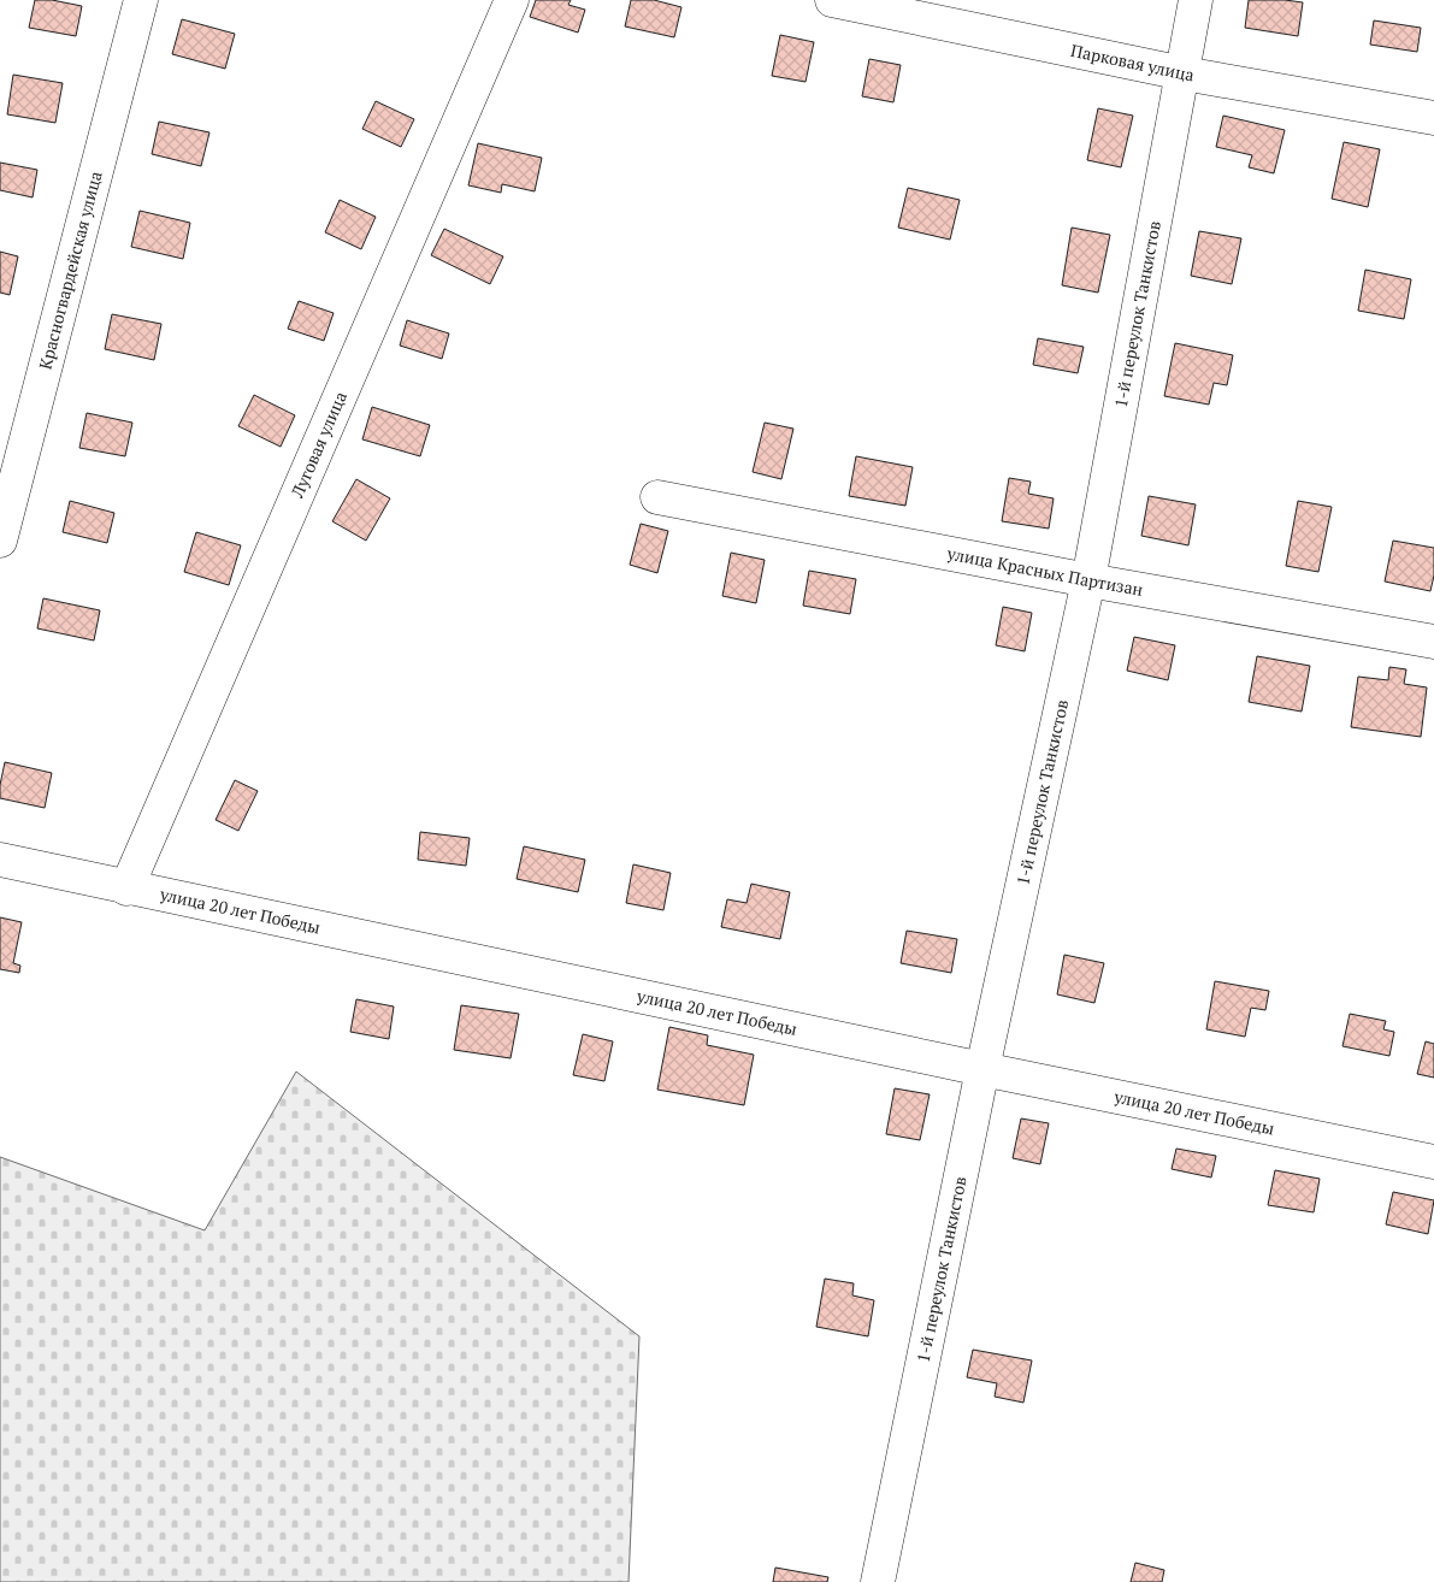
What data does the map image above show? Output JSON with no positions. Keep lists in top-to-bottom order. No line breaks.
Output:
{"streets":{"street":["Парковая улица","Красногвардейская улица","1-й переулок Танкистов","Луговая улица","улица Красных Партизан","улица 20 лет Победы"]},"crossings":[["Парковая улица","1-й переулок Танкистов"],["1-й переулок Танкистов","улица Красных Партизан"],["1-й переулок Танкистов","улица 20 лет Победы"],["Луговая улица","улица 20 лет Победы"]]}
